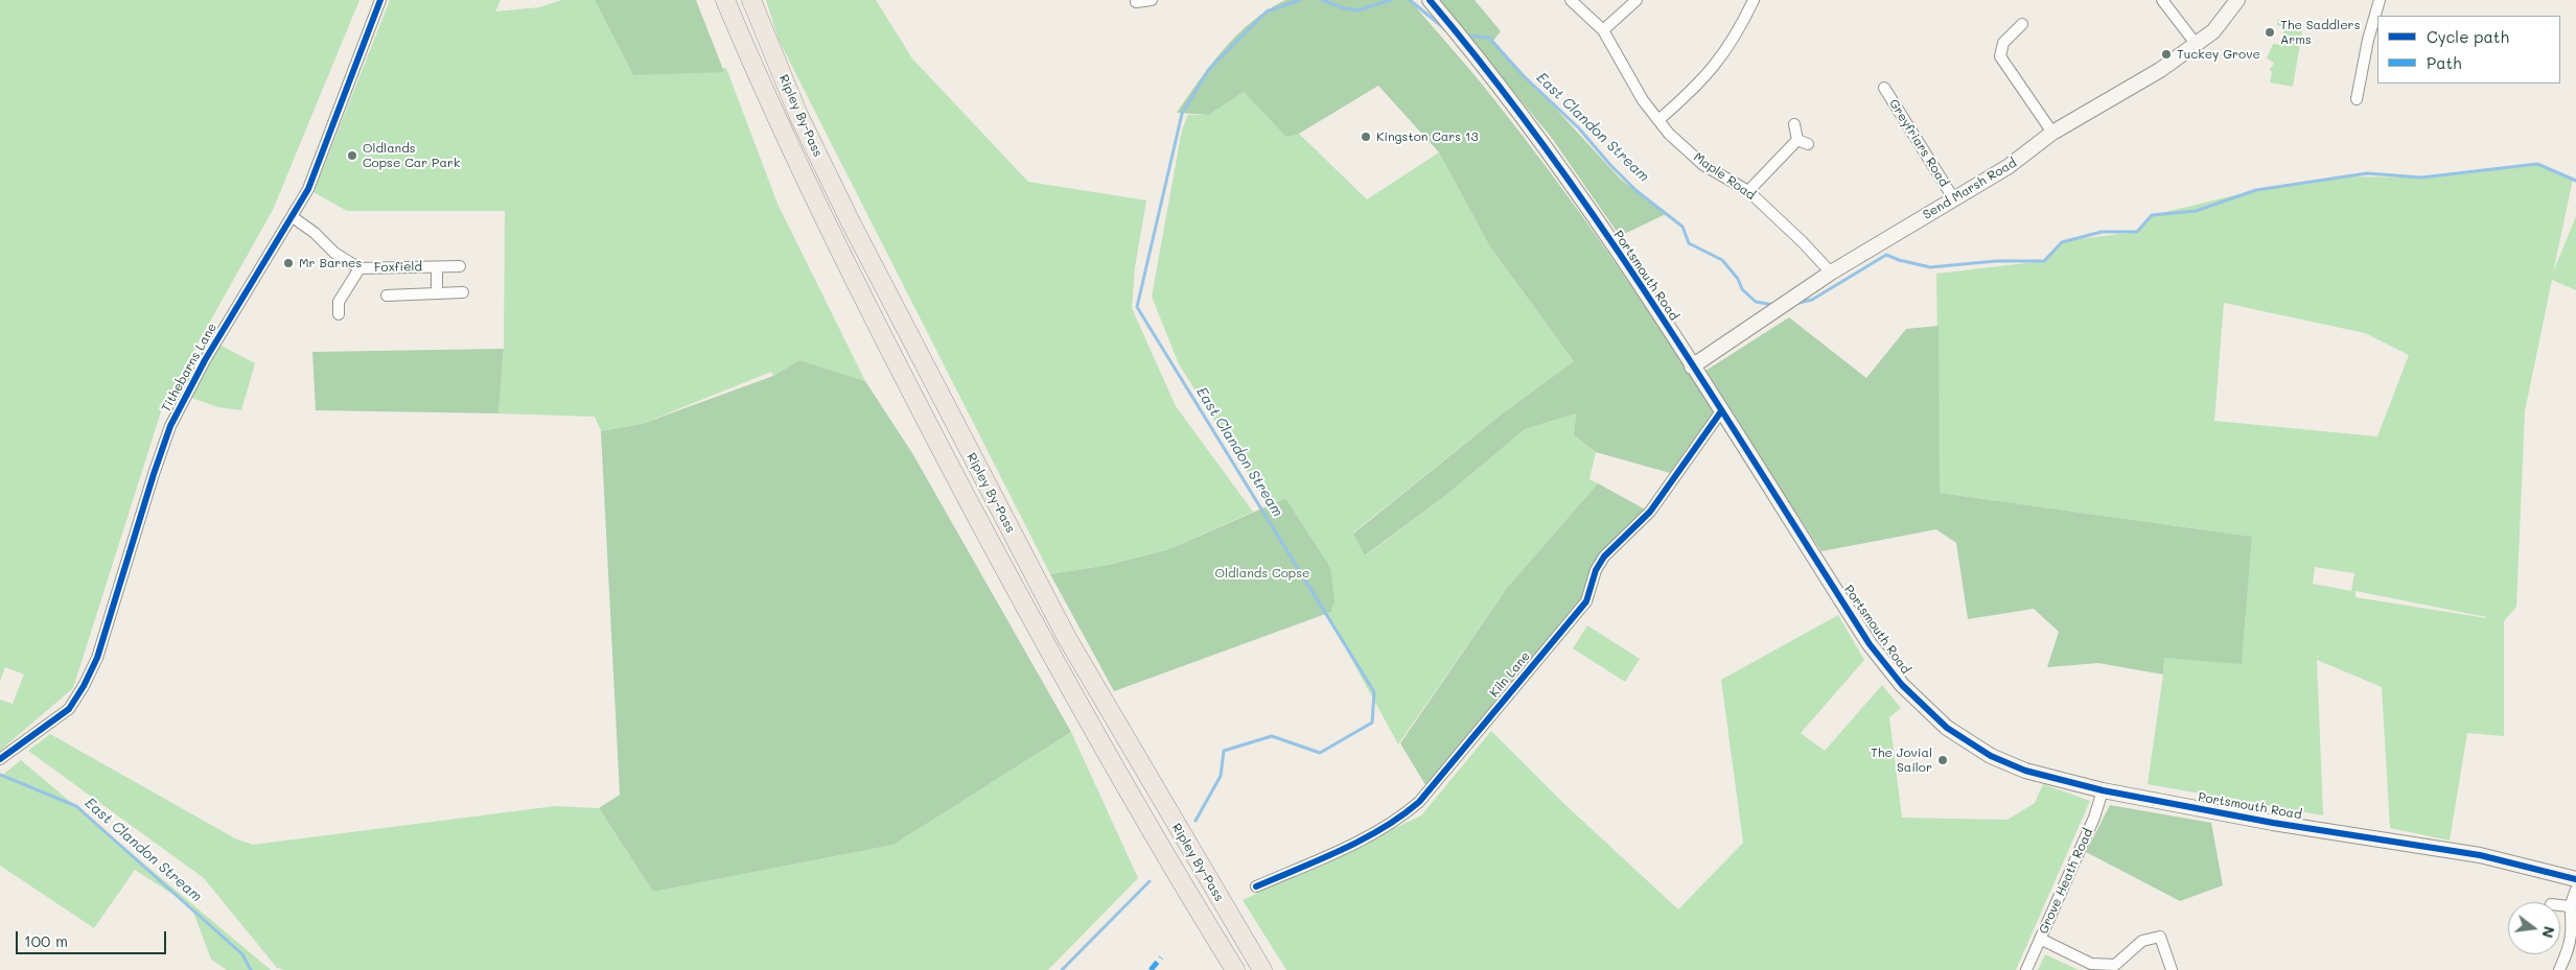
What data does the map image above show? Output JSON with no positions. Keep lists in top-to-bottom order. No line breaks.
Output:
{"streets":{"highway":["Ripley By-Pass"],"main road":["Send Marsh Road","Portsmouth Road"],"street":["Greyfriars Road","Maple Road","Foxfield","Tithebarns Lane","Kiln Lane","Grove Heath Road"]},"crossings":[["Greyfriars Road","Send Marsh Road"],["Maple Road","Send Marsh Road"],["Send Marsh Road","Portsmouth Road"],["Foxfield","Tithebarns Lane"],["Portsmouth Road","Kiln Lane"],["Portsmouth Road","Grove Heath Road"]],"water":["East Clandon Stream"],"parks":["Oldlands Copse"],"places":["The Saddlers Arms","Tuckey Grove","Kingston Cars 13","Oldlands Copse Car Park","Mr Barnes","The Jovial Sailor"],"legend":["Cycle path","Path"],"scale_bar":"100 m","north":"right"}
